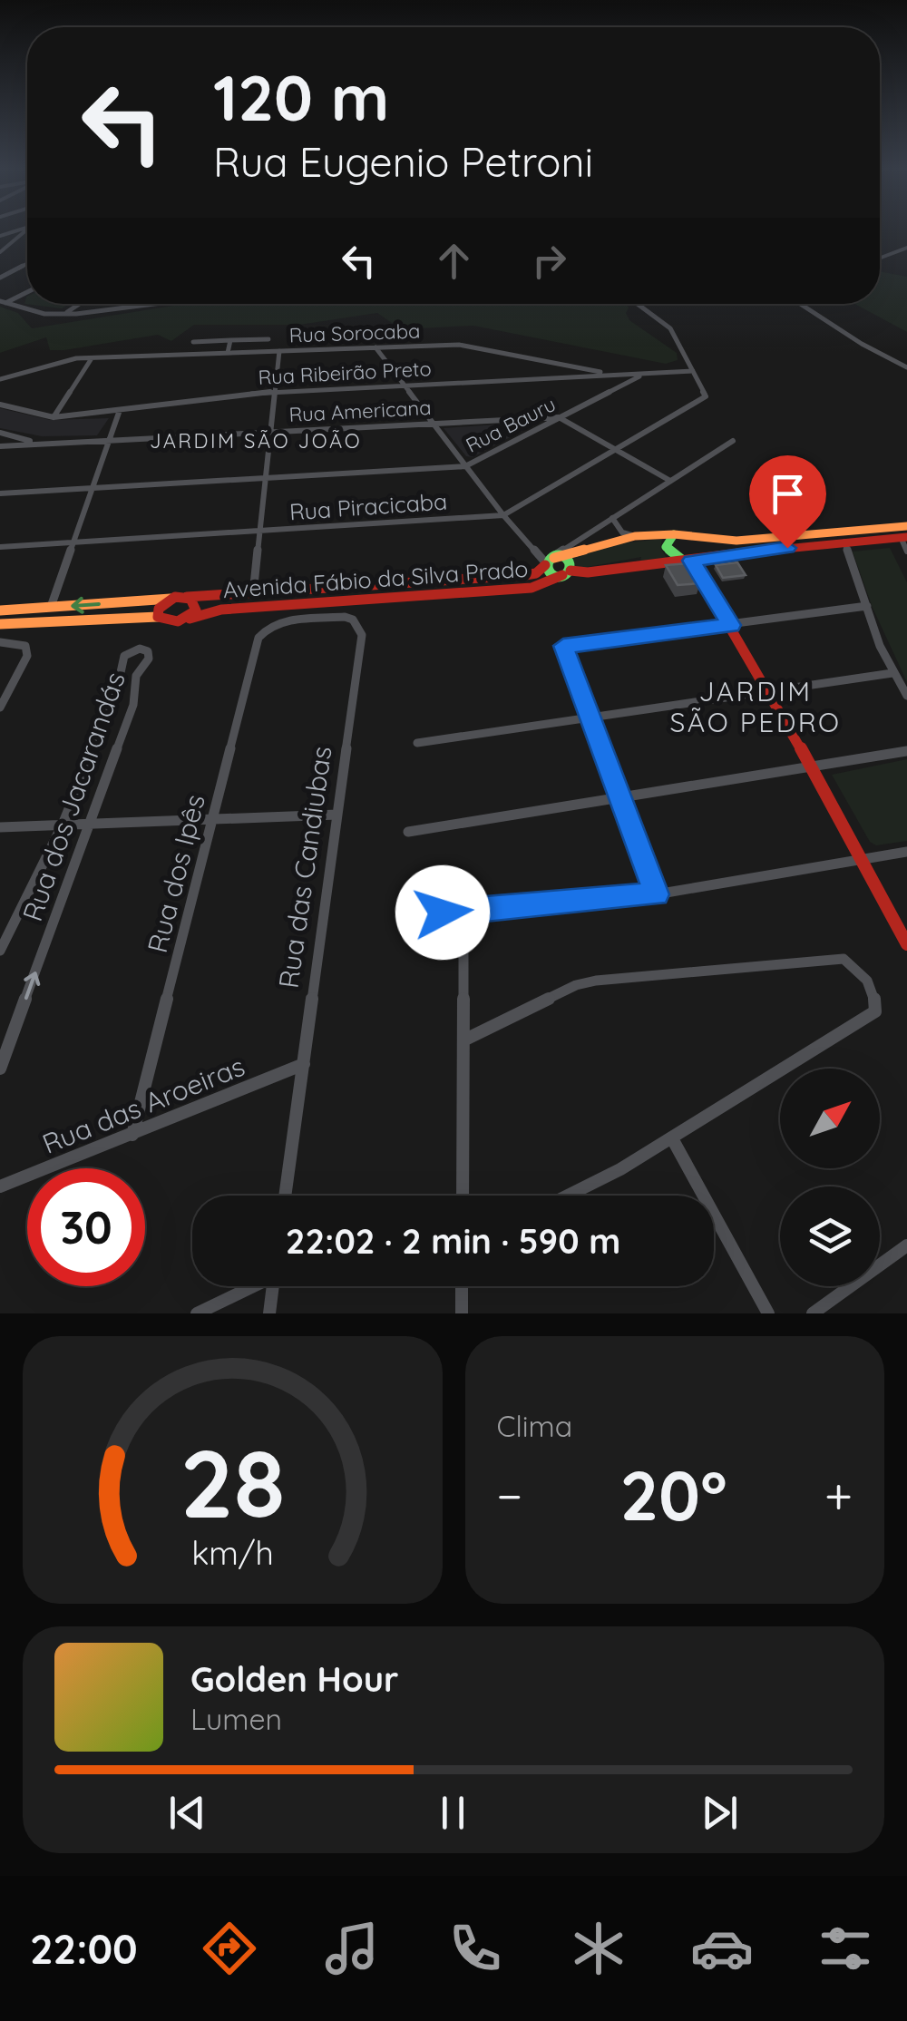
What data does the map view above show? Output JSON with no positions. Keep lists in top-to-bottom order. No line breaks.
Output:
{"streets":{"main road":["Avenida Fábio da Silva Prado"],"street":["Rua Sorocaba","Rua Ribeirão Preto","Rua Americana","Rua Bauru","Rua Piracicaba","Rua dos Jacarandás","Rua das Candiubas","Rua dos Ipês","Rua das Aroeiras"]},"crossings":[["Rua Sorocaba","Rua Ribeirão Preto"],["Rua Ribeirão Preto","Rua Bauru"],["Rua Ribeirão Preto","Rua Piracicaba"],["Rua Americana","Rua Bauru"],["Rua das Candiubas","Rua dos Ipês"],["Rua das Candiubas","Rua das Aroeiras"],["Rua dos Ipês","Rua das Aroeiras"]],"districts":["JARDIM SÃO JOÃO","JARDIM SÃO PEDRO"],"north":"top right","page":{"turn":["120 m","Rua Eugenio Petroni"],"limit":"30","trip":"22:02 · 2 min · 590 m","tile":"Clima","heat":["−","20°","+"],"song":["Golden Hour","Lumen"],"tabs":"22:00","gauge":["28","km/h"]}}
